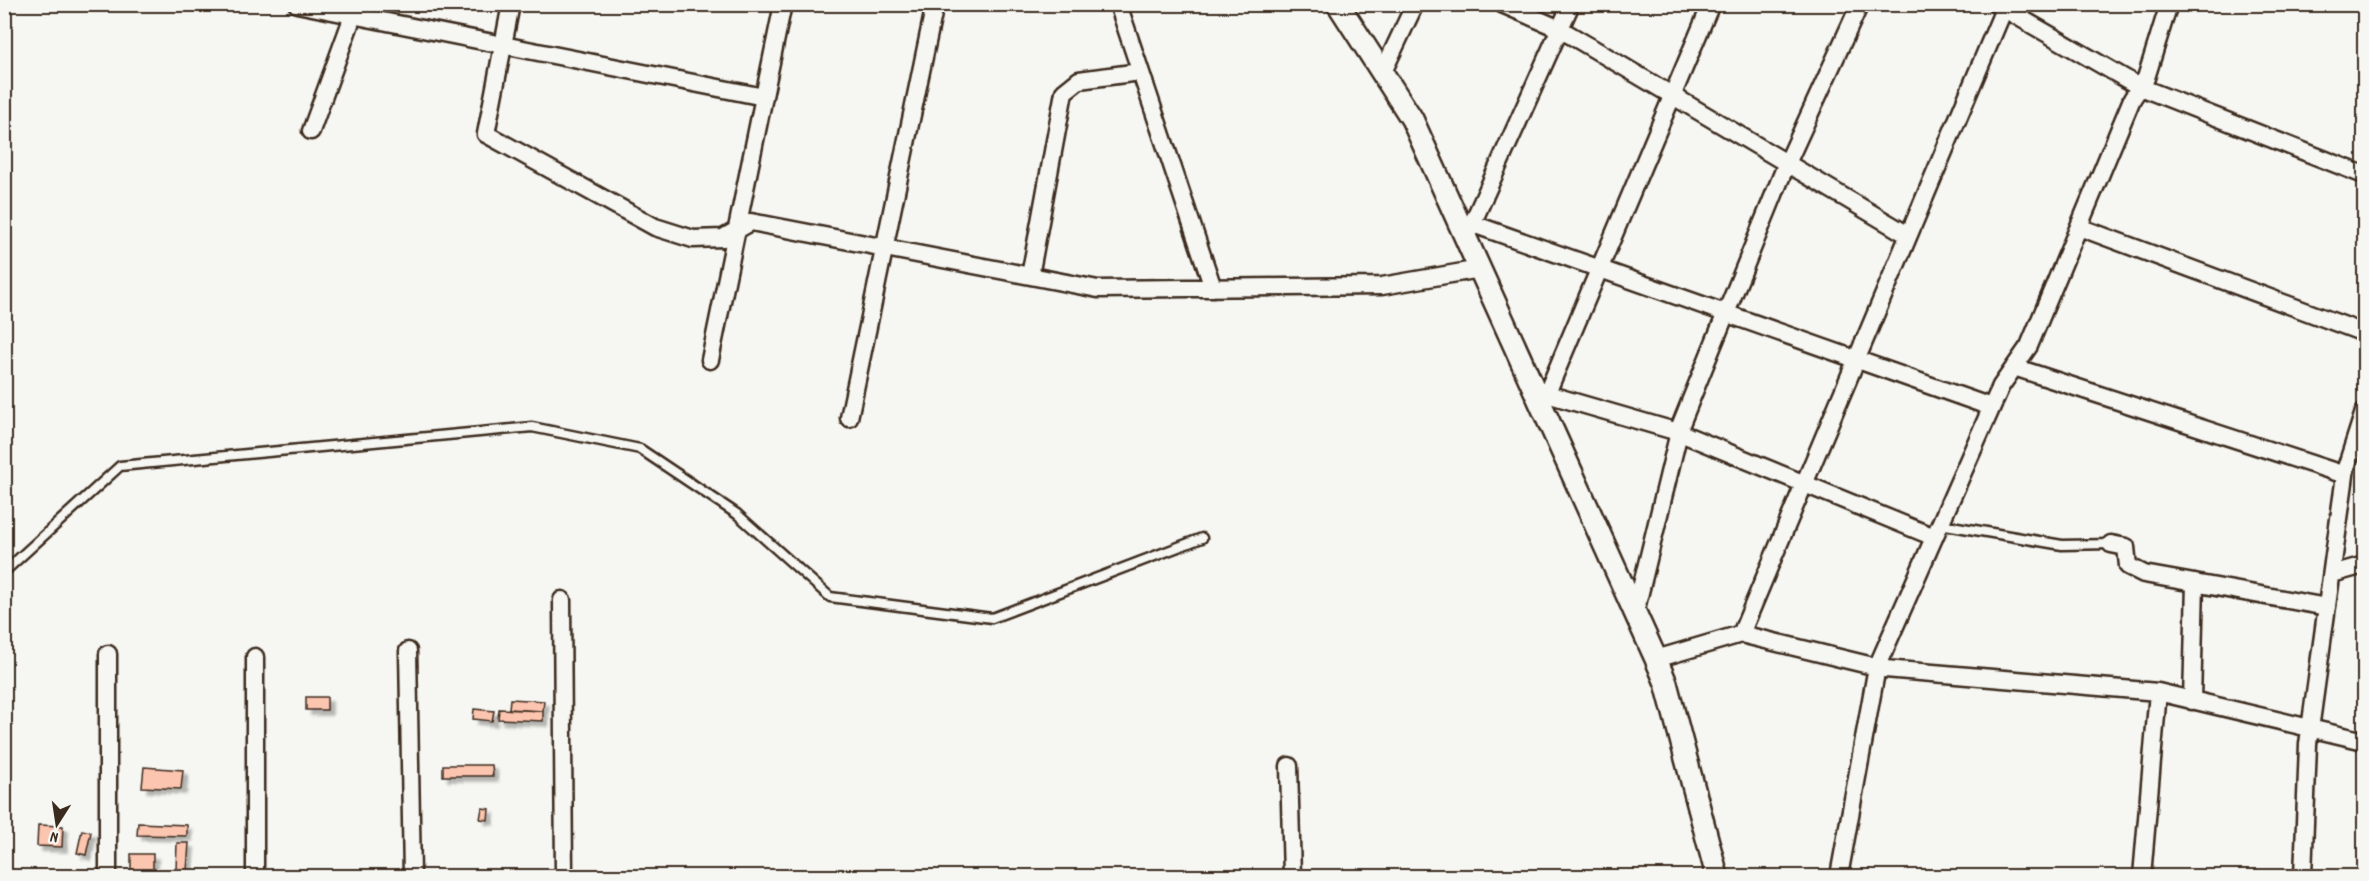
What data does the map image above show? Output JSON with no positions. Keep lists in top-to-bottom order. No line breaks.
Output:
{"north":"bottom"}
